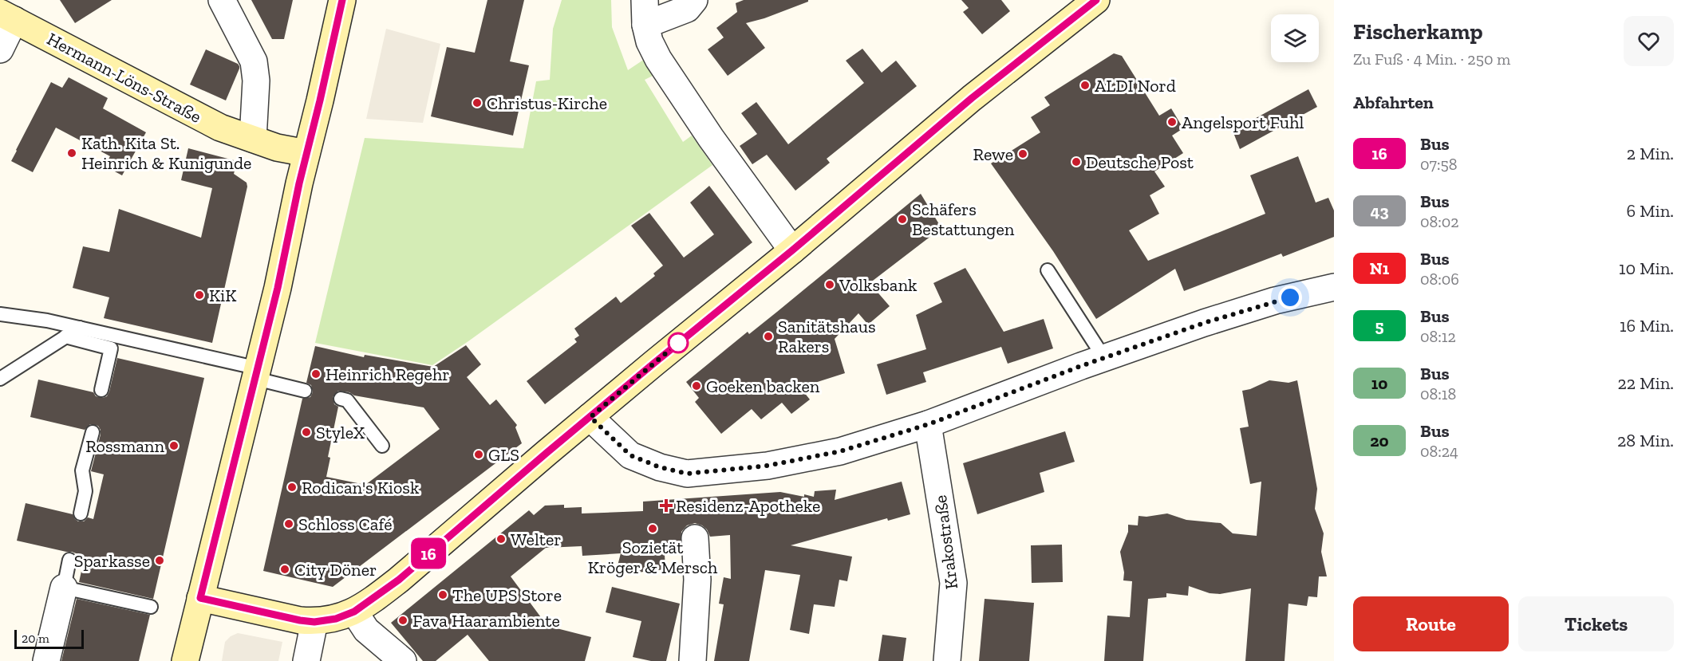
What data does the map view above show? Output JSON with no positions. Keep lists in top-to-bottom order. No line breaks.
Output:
{"streets":{"street":["Hermann-Löns-Straße","Krakostraße"]},"places":{"other":["ALDI Nord","Christus-Kirche","Angelsport Fuhl","Kath. Kita St. Heinrich & Kunigunde","Rewe","Deutsche Post","Schäfers Bestattungen","Volksbank","KiK","Sanitätshaus Rakers","Heinrich Regehr","Goeken backen","StyleX","Rossmann","GLS","Rodican's Kiosk","Schloss Café","Sozietät Kröger & Mersch","Welter","Sparkasse","City Döner","The UPS Store","Fava Haarambiente"],"health":["Residenz-Apotheke"]},"lines":["bus line 16"],"scale_bar":"20 m","page":{"on_map":"16","heading":[["Fischerkamp","Zu Fuß · 4 Min. · 250 m"],"Abfahrten"],"list":[{"mark":"16","name":"Bus","note":"07:58","value":"2 Min."},{"mark":"43","name":"Bus","note":"08:02","value":"6 Min."},{"mark":"N1","name":"Bus","note":"08:06","value":"10 Min."},{"mark":"5","name":"Bus","note":"08:12","value":"16 Min."},{"mark":"10","name":"Bus","note":"08:18","value":"22 Min."},{"mark":"20","name":"Bus","note":"08:24","value":"28 Min."}],"buttons":["Route","Tickets"],"scale":"20 m"}}
